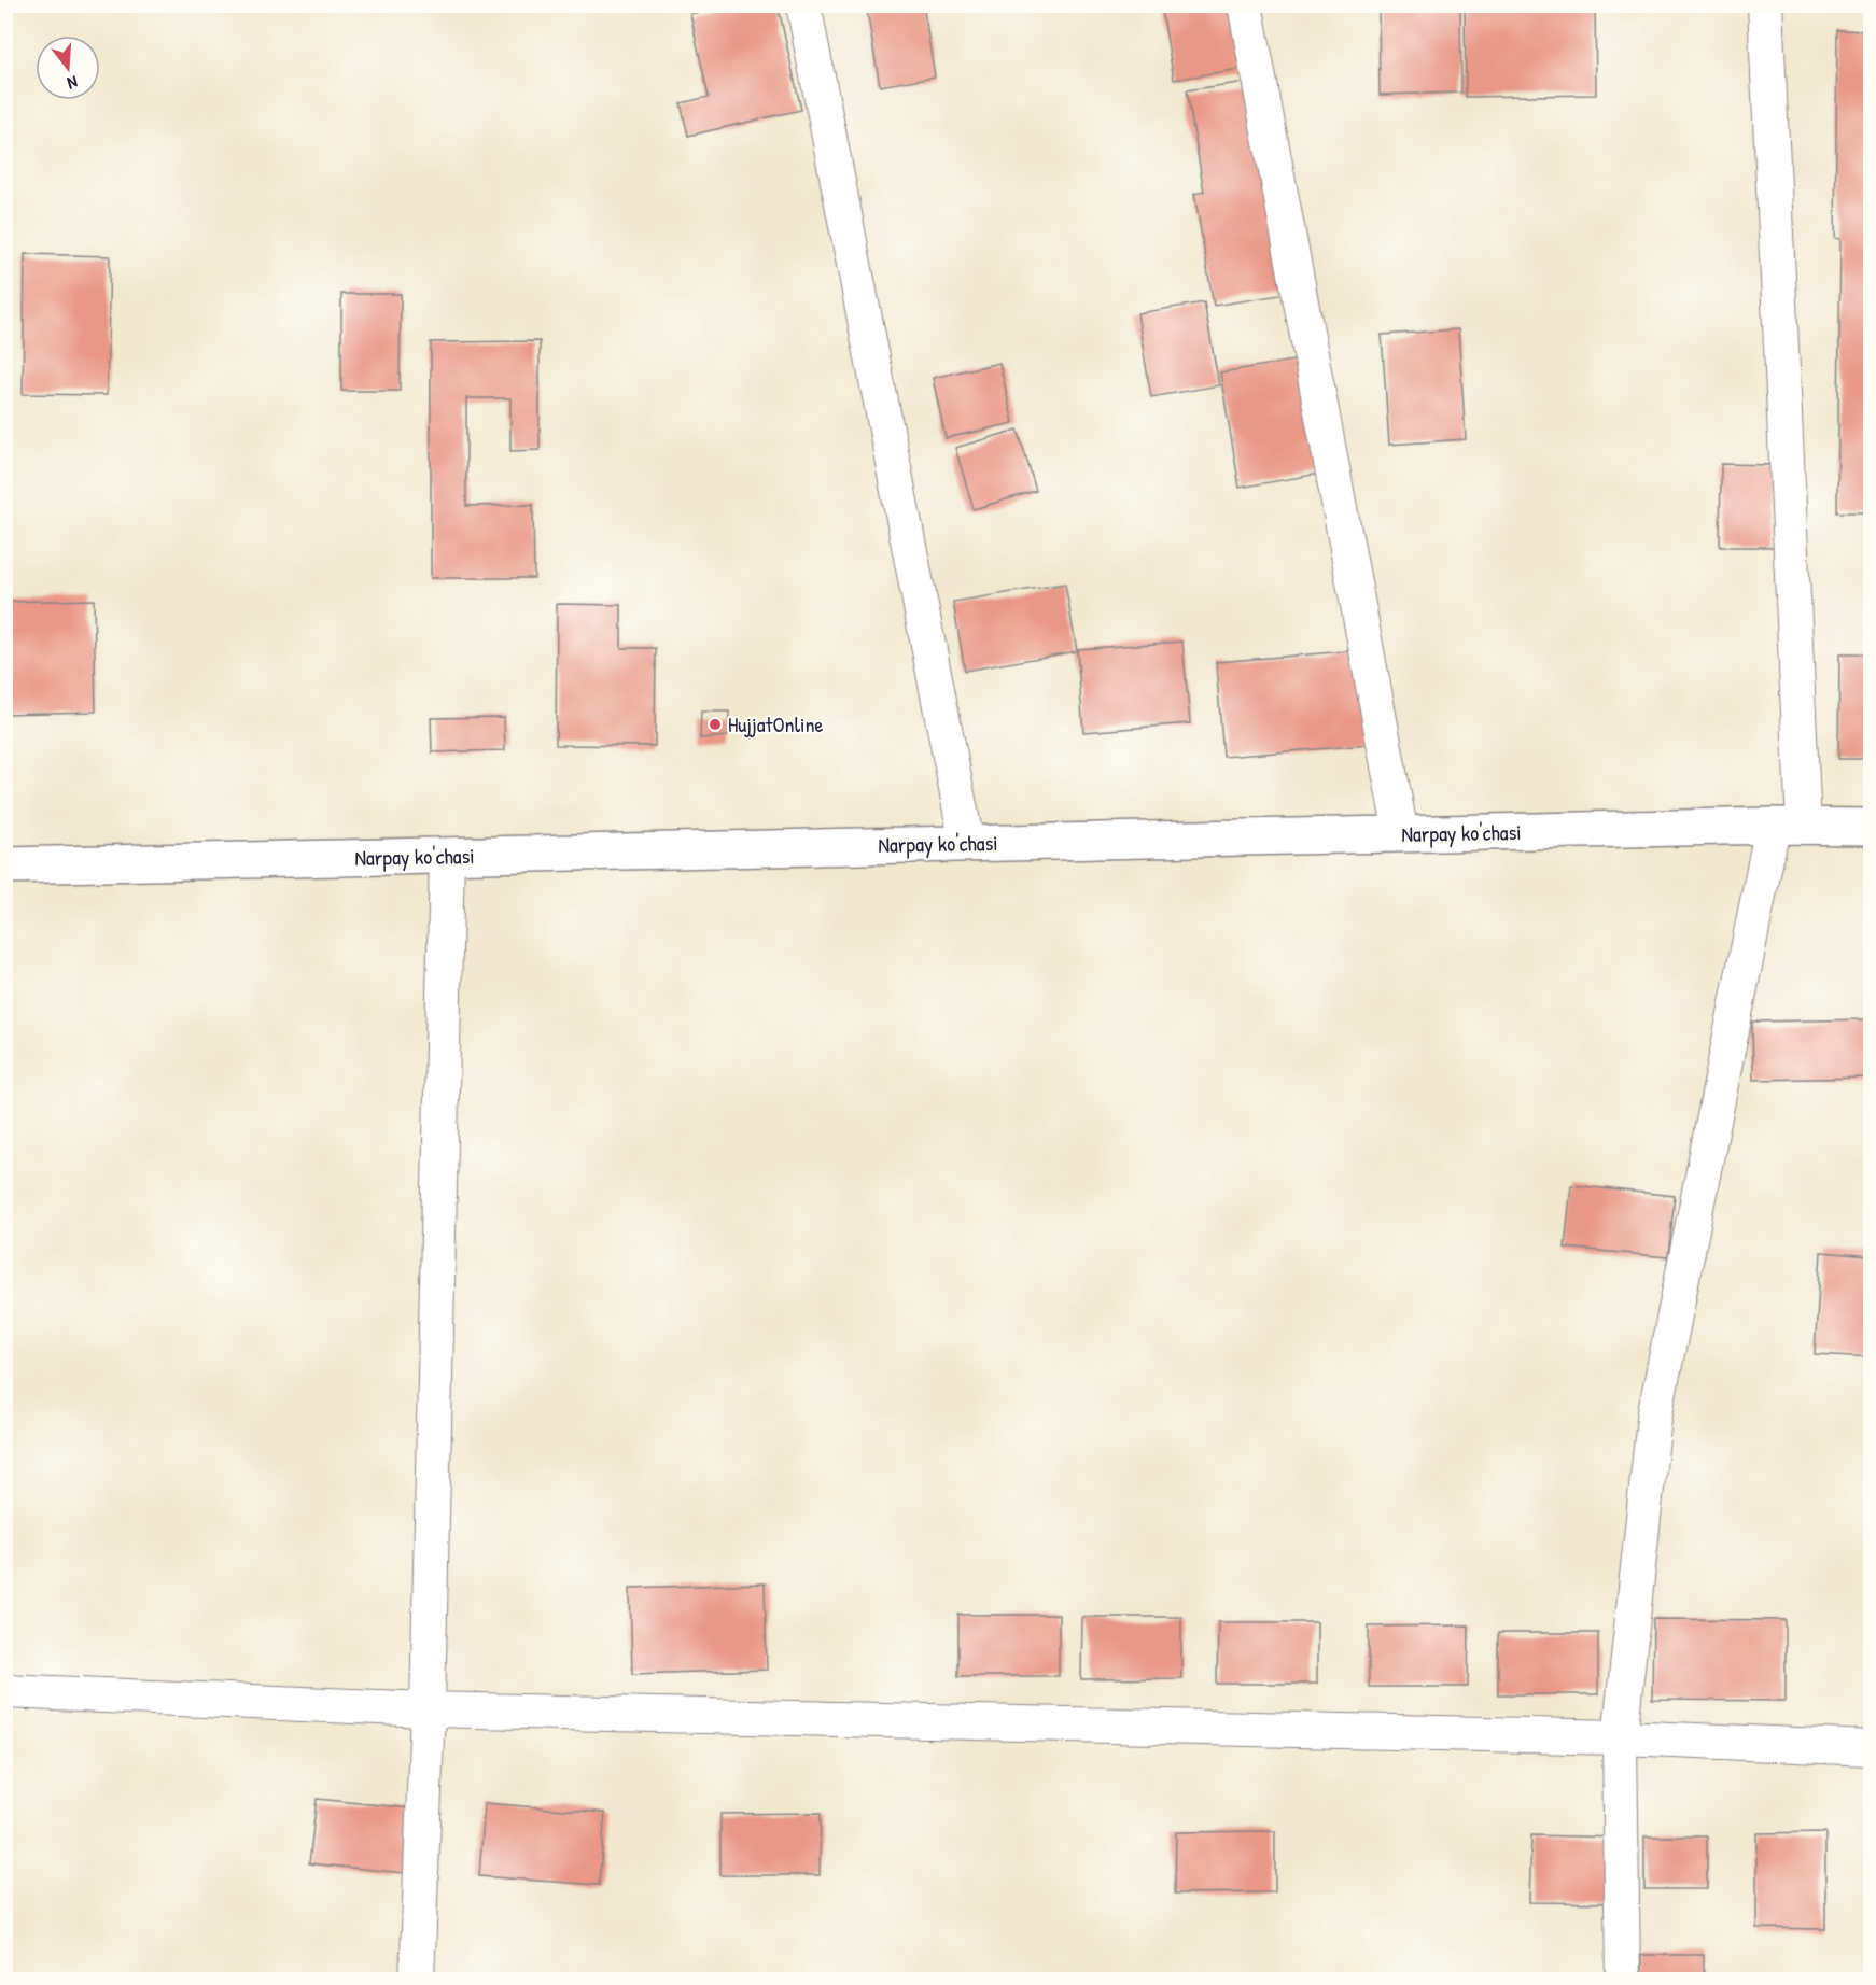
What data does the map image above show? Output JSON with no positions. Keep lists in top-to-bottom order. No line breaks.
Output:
{"streets":{"main road":["Narpay ko'chasi"]},"places":["HujjatOnline"],"north":"bottom"}
